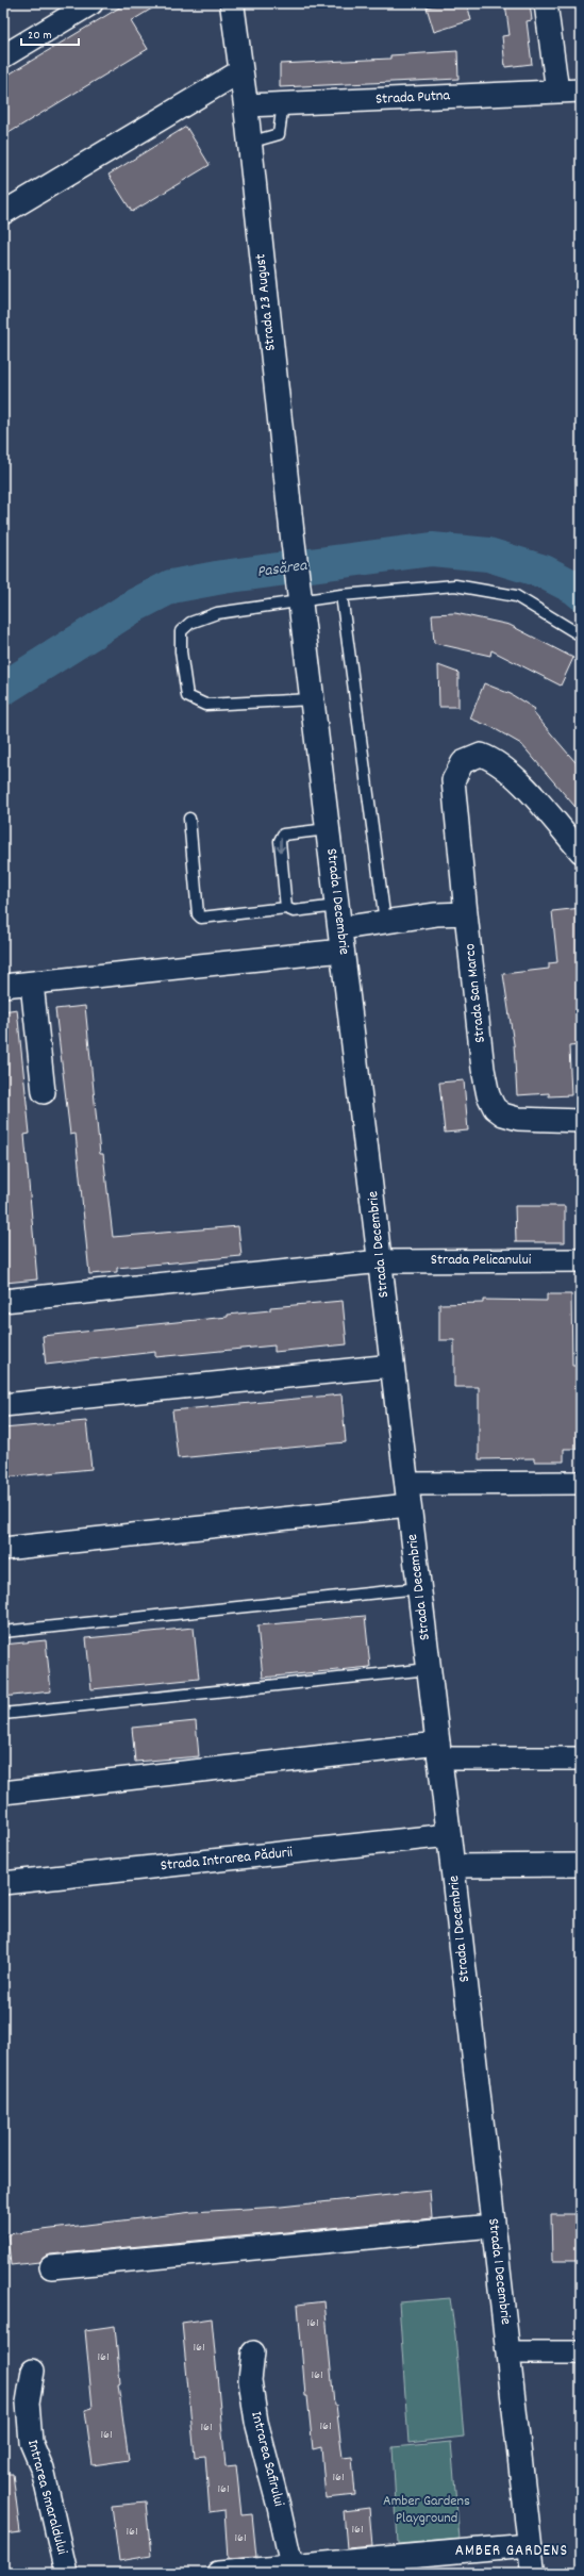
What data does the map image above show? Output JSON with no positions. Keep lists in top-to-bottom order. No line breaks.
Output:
{"streets":{"main road":["Strada 23 August","Strada 1 Decembrie"],"street":["Strada Putna","Strada San Marco","Strada Pelicanului","Strada Intrarea Pădurii","Intrarea Safirului","Intrarea Smaraldului"]},"crossings":[["Strada Putna","Strada 23 August"],["Strada 23 August","Strada 1 Decembrie"],["Strada 1 Decembrie","Strada Pelicanului"],["Strada 1 Decembrie","Strada Intrarea Pădurii"]],"districts":["AMBER GARDENS"],"water":["Pasărea"],"parks":["Amber Gardens Playground"],"house_numbers":["161","161","161","161","161","161","161","161","161","161","161","161"],"scale_bar":"20 m"}
